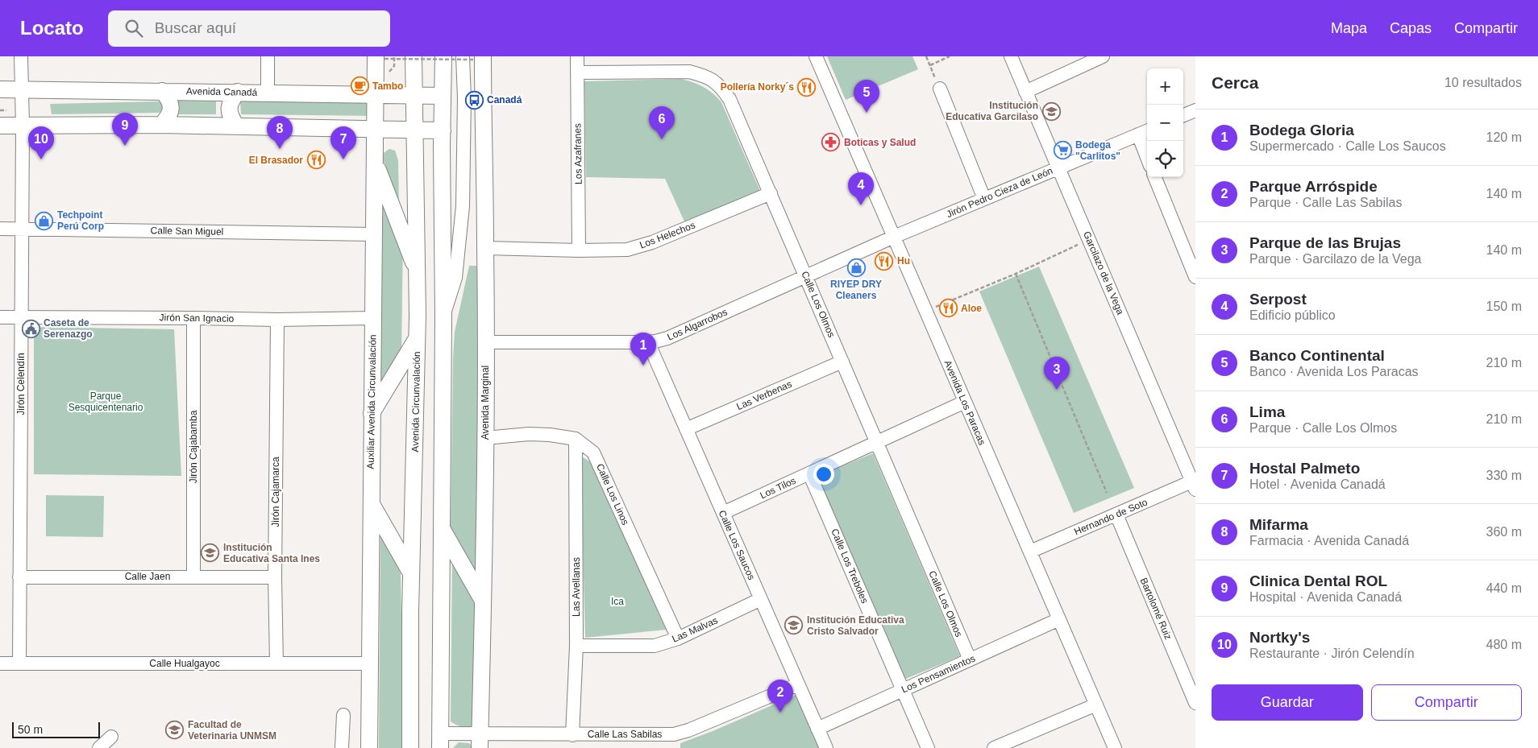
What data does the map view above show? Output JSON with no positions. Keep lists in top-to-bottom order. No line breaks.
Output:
{"streets":{"main road":["Avenida Canadá","Auxiliar Avenida Circunvalación","Avenida Circunvalación","Avenida Marginal"],"street":["Los Azafranes","Jirón Pedro Cieza de León","Calle San Miguel","Los Helechos","Garcilazo de la Vega","Calle Los Olmos","Jirón San Ignacio","Los Algarrobos","Jirón Celendín","Las Verbenas","Avenida Los Paracas","Jirón Cajabamba","Los Tilos","Jirón Cajamarca","Calle Los Linos","Hernando de Soto","Calle Los Saucos","Calle Los Treboles","Calle Jaen","Las Avellanas","Bartolomé Ruiz","Las Malvas","Calle Hualgayoc","Los Pensamientos","Calle Las Sabilas"]},"crossings":[["Avenida Canadá","Jirón Celendín"],["Avenida Canadá","Auxiliar Avenida Circunvalación"],["Avenida Canadá","Avenida Circunvalación"],["Los Azafranes","Los Helechos"],["Los Azafranes","Calle Los Olmos"],["Jirón Pedro Cieza de León","Garcilazo de la Vega"],["Jirón Pedro Cieza de León","Los Algarrobos"],["Jirón Pedro Cieza de León","Avenida Los Paracas"],["Calle San Miguel","Jirón Celendín"],["Calle San Miguel","Auxiliar Avenida Circunvalación"],["Los Helechos","Calle Los Olmos"],["Los Helechos","Avenida Marginal"],["Garcilazo de la Vega","Hernando de Soto"],["Calle Los Olmos","Los Algarrobos"],["Calle Los Olmos","Las Verbenas"],["Calle Los Olmos","Los Tilos"],["Calle Los Olmos","Los Pensamientos"],["Jirón San Ignacio","Jirón Celendín"],["Jirón San Ignacio","Auxiliar Avenida Circunvalación"],["Jirón San Ignacio","Jirón Cajabamba"],["Jirón San Ignacio","Jirón Cajamarca"],["Los Algarrobos","Avenida Marginal"],["Los Algarrobos","Avenida Los Paracas"],["Los Algarrobos","Calle Los Saucos"],["Jirón Celendín","Calle Jaen"],["Jirón Celendín","Calle Hualgayoc"],["Las Verbenas","Calle Los Saucos"],["Auxiliar Avenida Circunvalación","Calle Hualgayoc"],["Avenida Marginal","Calle Los Linos"],["Avenida Marginal","Calle Las Sabilas"],["Avenida Los Paracas","Los Tilos"],["Avenida Los Paracas","Hernando de Soto"],["Avenida Los Paracas","Los Pensamientos"],["Jirón Cajabamba","Calle Jaen"],["Los Tilos","Calle Los Saucos"],["Los Tilos","Calle Los Treboles"],["Jirón Cajamarca","Calle Jaen"],["Jirón Cajamarca","Calle Hualgayoc"],["Calle Los Linos","Las Avellanas"],["Calle Los Linos","Las Malvas"],["Hernando de Soto","Bartolomé Ruiz"],["Calle Los Saucos","Las Malvas"],["Calle Los Saucos","Los Pensamientos"],["Calle Los Saucos","Calle Las Sabilas"],["Calle Los Treboles","Los Pensamientos"],["Las Avellanas","Las Malvas"],["Las Avellanas","Calle Las Sabilas"]],"parks":["Parque Sesquicentenario","Ica"],"places":{"cafe":["Tambo"],"restaurant":["Pollería Norky´s","El Brasador","Hu","Aloe"],"bus stop":["Canadá"],"school or university":["Institución Educativa Garcilaso","Institución Educativa Santa Ines","Institución Educativa Cristo Salvador","Facultad de Veterinaria UNMSM"],"pharmacy":["Boticas y Salud"],"supermarket":["Bodega \"Carlitos\""],"shop":["Techpoint Perú Corp","RIYEP DRY Cleaners"],"public building":["Caseta de Serenazgo"]},"scale_bar":"50 m","page":{"header":"Locato","search":"Buscar aquí","nav":["Mapa","Capas","Compartir"],"heading":["Cerca","10 resultados"],"map_buttons":["+","−"],"pins":["5","6","9","8","7","10","4","1","3","2"],"list":[{"mark":"1","name":"Bodega Gloria","note":"Supermercado · Calle Los Saucos","value":"120 m"},{"mark":"2","name":"Parque Arróspide","note":"Parque · Calle Las Sabilas","value":"140 m"},{"mark":"3","name":"Parque de las Brujas","note":"Parque · Garcilazo de la Vega","value":"140 m"},{"mark":"4","name":"Serpost","note":"Edificio público","value":"150 m"},{"mark":"5","name":"Banco Continental","note":"Banco · Avenida Los Paracas","value":"210 m"},{"mark":"6","name":"Lima","note":"Parque · Calle Los Olmos","value":"210 m"},{"mark":"7","name":"Hostal Palmeto","note":"Hotel · Avenida Canadá","value":"330 m"},{"mark":"8","name":"Mifarma","note":"Farmacia · Avenida Canadá","value":"360 m"},{"mark":"9","name":"Clinica Dental ROL","note":"Hospital · Avenida Canadá","value":"440 m"},{"mark":"10","name":"Nortky's","note":"Restaurante · Jirón Celendín","value":"480 m"}],"buttons":["Guardar","Compartir"],"scale":"50 m"}}
